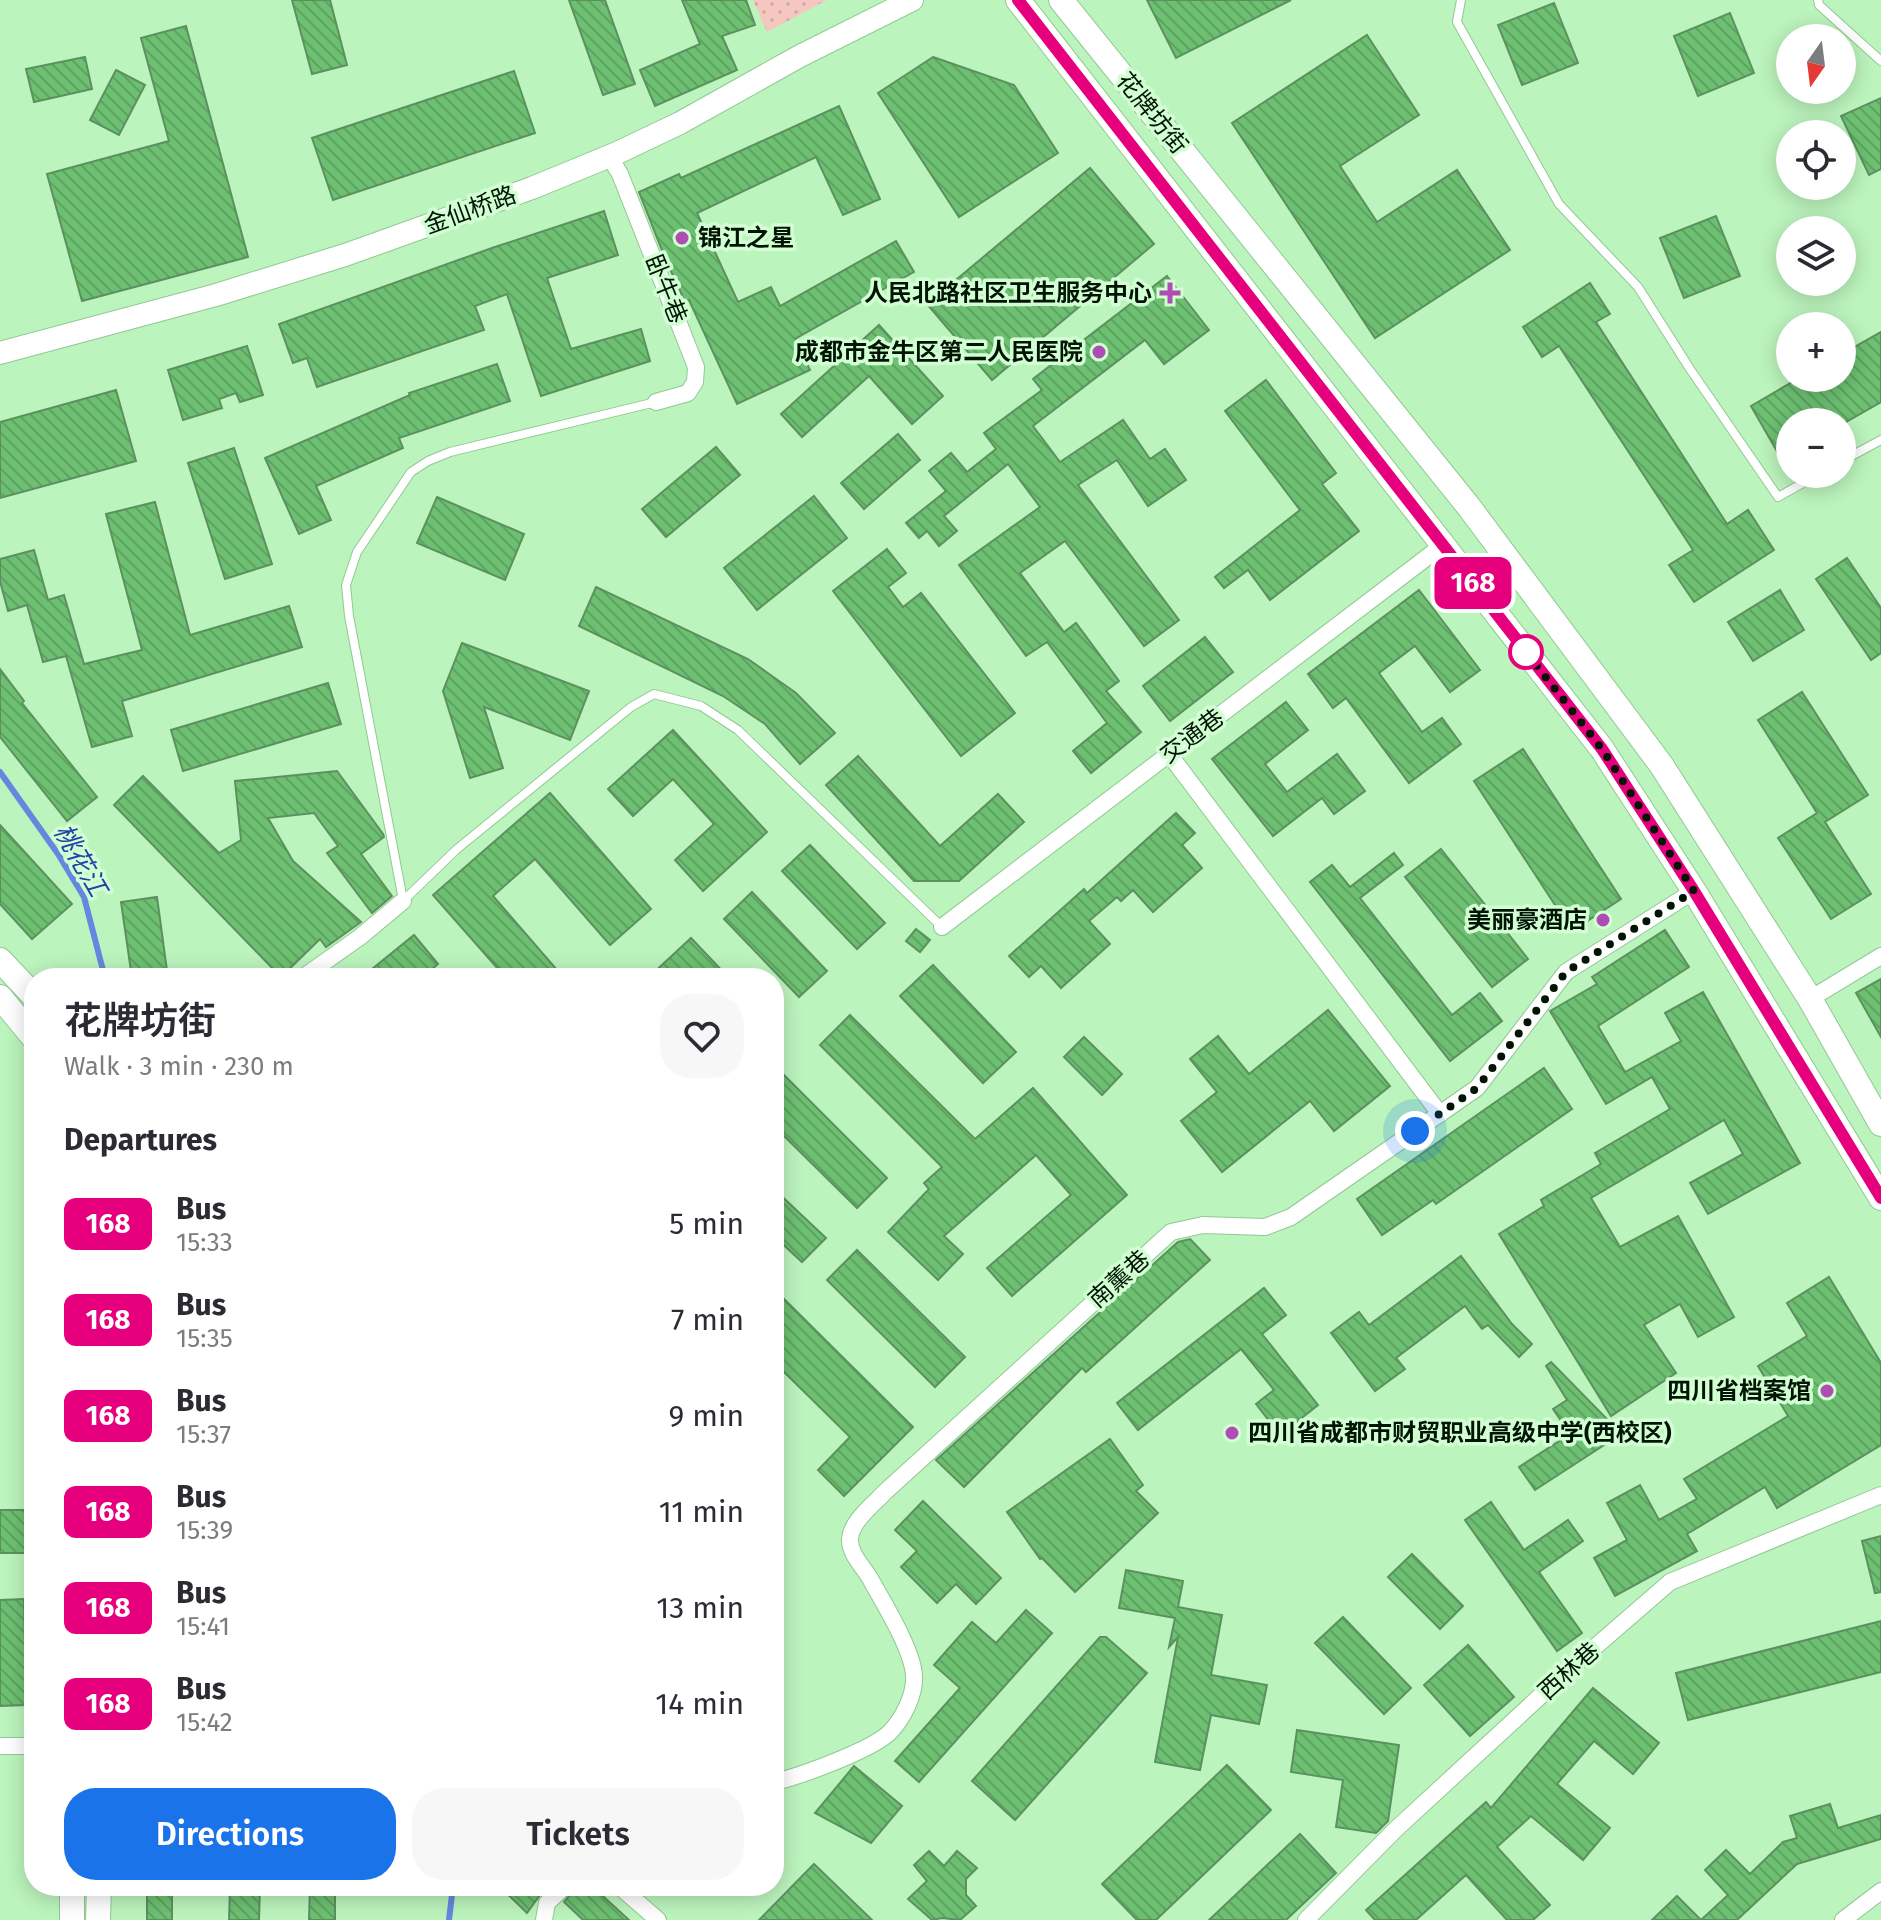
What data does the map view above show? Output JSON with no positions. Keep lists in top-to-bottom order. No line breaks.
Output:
{"streets":{"main road":["花牌坊街"],"street":["金仙桥路","卧牛巷","交通巷","南薰巷","西林巷"]},"crossings":[["花牌坊街","交通巷"],["花牌坊街","南薰巷"],["金仙桥路","卧牛巷"]],"water":["桃花江"],"places":{"other":["锦江之星","成都市金牛区第二人民医院","美丽豪酒店","四川省档案馆","四川省成都市财贸职业高级中学(西校区)"],"health":["人民北路社区卫生服务中心"]},"lines":["bus line 168"],"north":"bottom","page":{"on_map":"168","map_buttons":["+","−"],"heading":[["花牌坊街","Walk · 3 min · 230 m"],"Departures"],"list":[{"mark":"168","name":"Bus","note":"15:33","value":"5 min"},{"mark":"168","name":"Bus","note":"15:35","value":"7 min"},{"mark":"168","name":"Bus","note":"15:37","value":"9 min"},{"mark":"168","name":"Bus","note":"15:39","value":"11 min"},{"mark":"168","name":"Bus","note":"15:41","value":"13 min"},{"mark":"168","name":"Bus","note":"15:42","value":"14 min"}],"buttons":["Directions","Tickets"]}}
